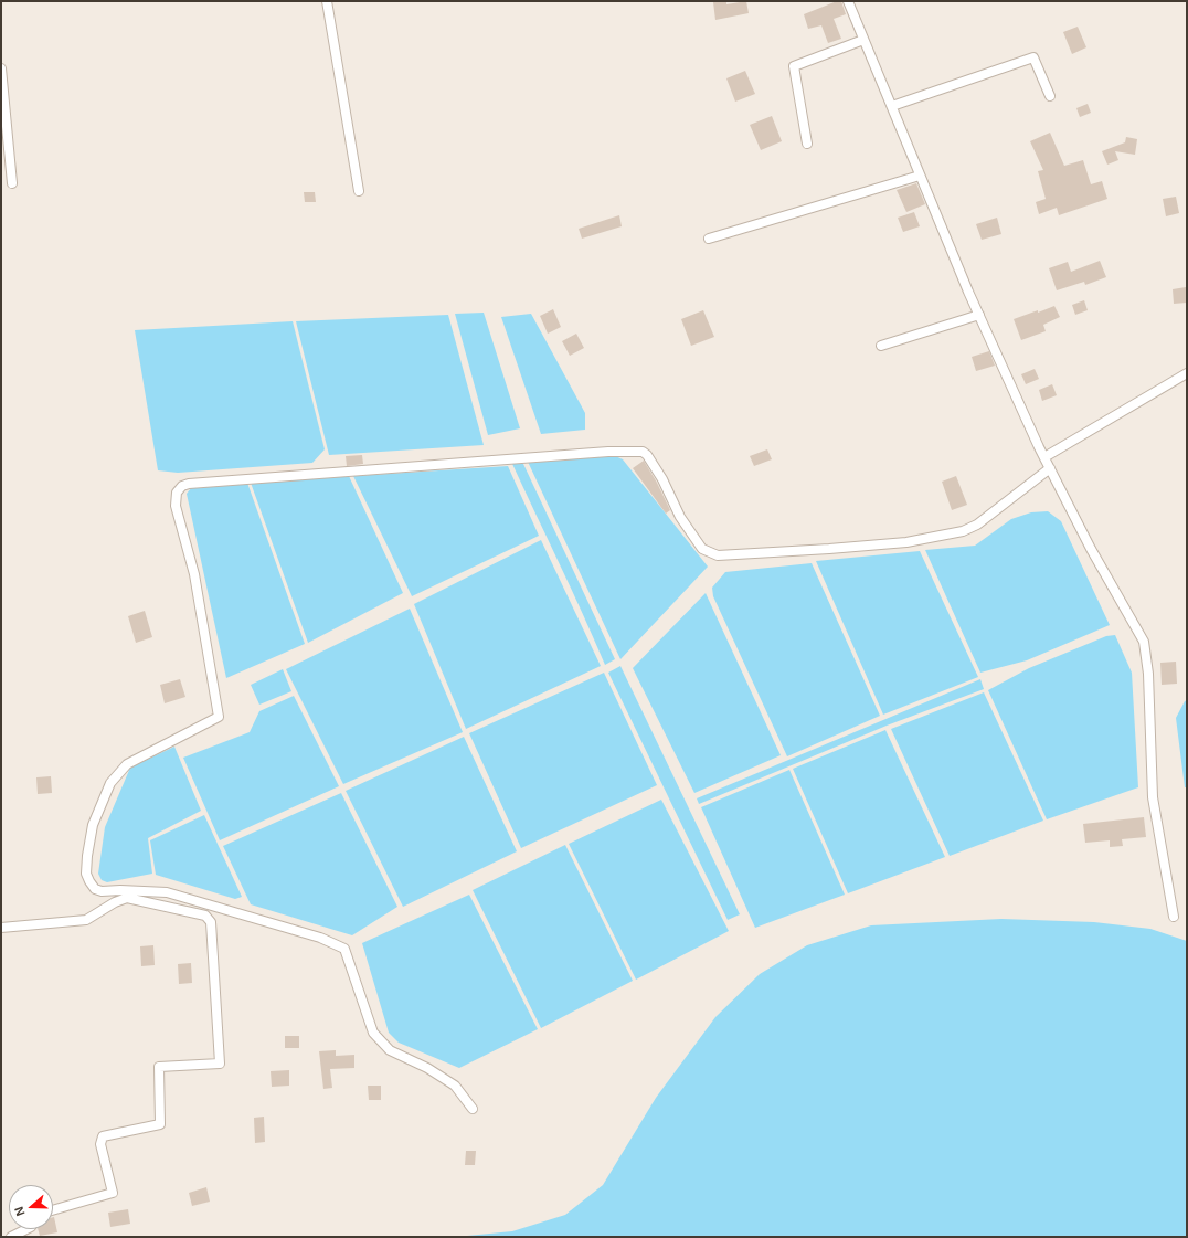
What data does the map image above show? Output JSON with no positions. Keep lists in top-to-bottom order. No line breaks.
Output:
{"north":"left"}
